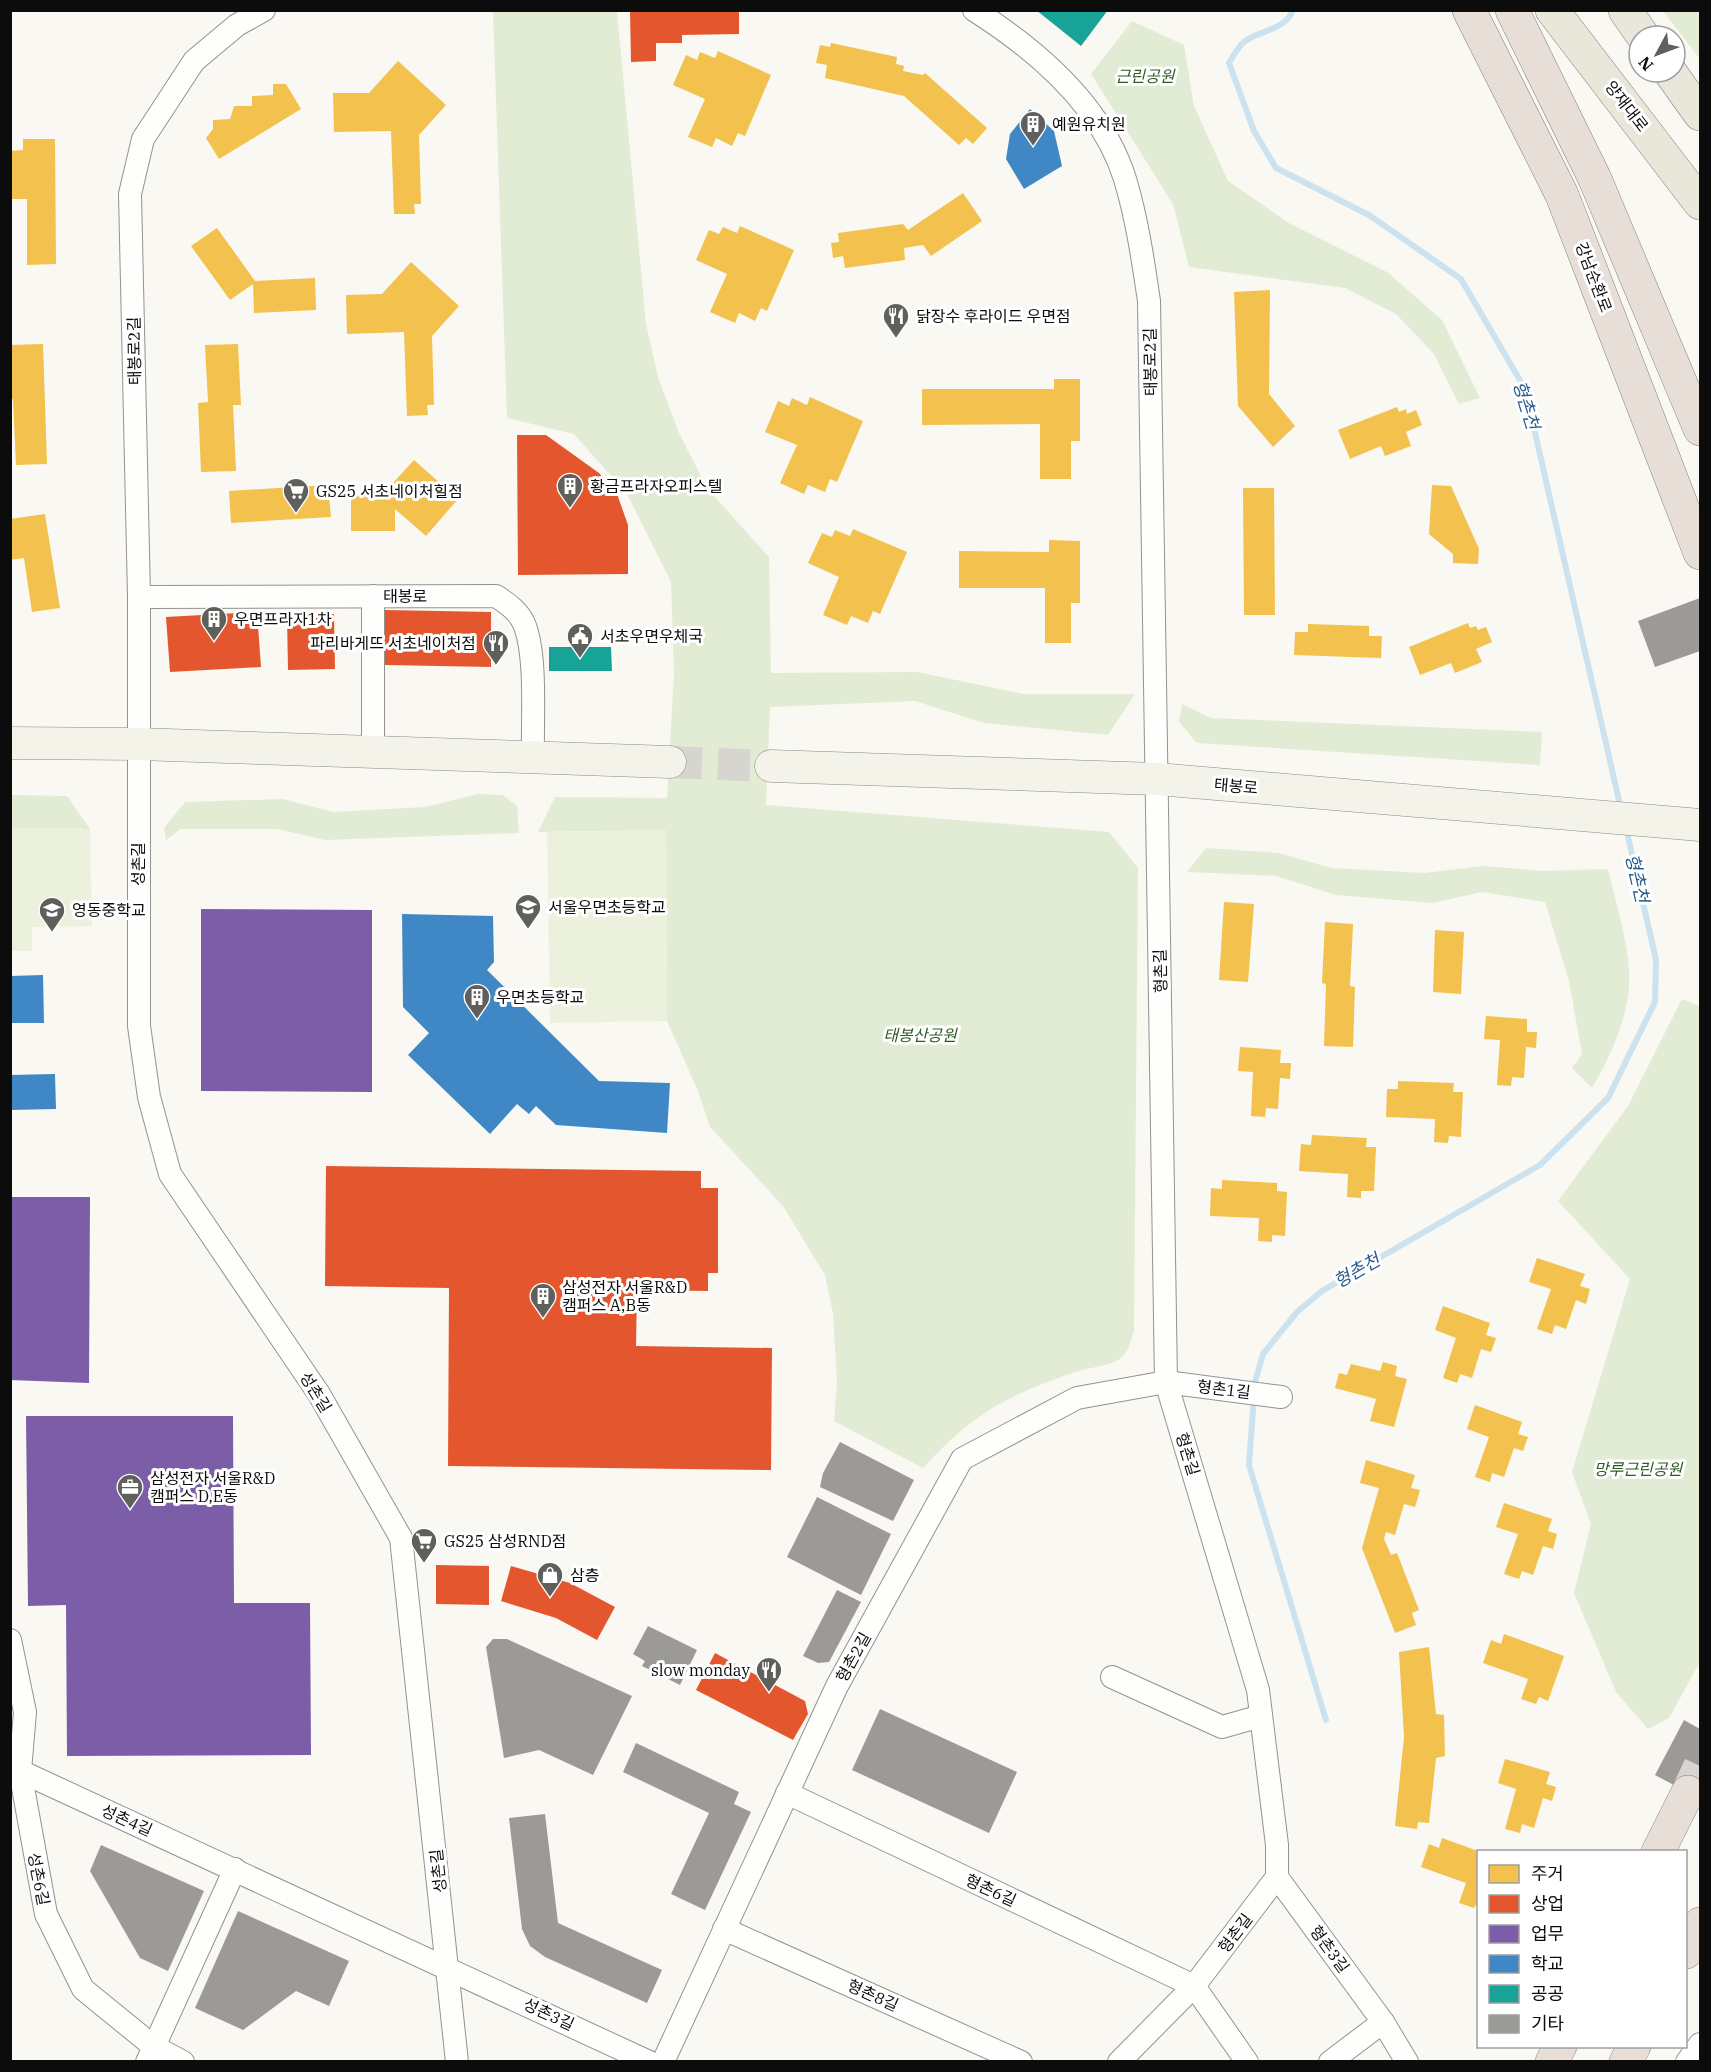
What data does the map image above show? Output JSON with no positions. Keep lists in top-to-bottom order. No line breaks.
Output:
{"streets":{"highway":["강남순환로"],"main road":["양재대로"],"street":["태봉로2길","태봉로","성촌길","형촌길","형촌1길","형촌2길","성촌4길","성촌6길","형촌6길","형촌3길","형촌8길","성촌3길"]},"crossings":[["태봉로2길","태봉로"],["태봉로2길","성촌길"],["태봉로2길","형촌길"],["태봉로","형촌길"],["성촌길","성촌4길"],["성촌길","성촌3길"],["형촌길","형촌1길"],["형촌길","형촌2길"],["형촌길","형촌6길"],["형촌길","형촌3길"],["형촌1길","형촌2길"],["형촌2길","형촌6길"],["형촌2길","형촌8길"],["성촌4길","성촌6길"],["성촌4길","성촌3길"]],"water":["형촌천"],"parks":["근린공원","태봉산공원","망루근린공원"],"places":{"building":["예원유치원","황금프라자오피스텔","우면프라자1차","우면초등학교","삼성전자 서울R&D 캠퍼스 A,B동"],"restaurant":["닭장수 후라이드 우면점","파리바게뜨 서초네이처점","slow monday"],"supermarket":["GS25 서초네이처힐점","GS25 삼성RND점"],"public building":["서초우면우체국"],"school or university":["서울우면초등학교","영동중학교"],"office":["삼성전자 서울R&D 캠퍼스 D,E동"],"shop":["삼층"]},"legend":["주거","상업","업무","학교","공공","기타"],"north":"bottom left"}
